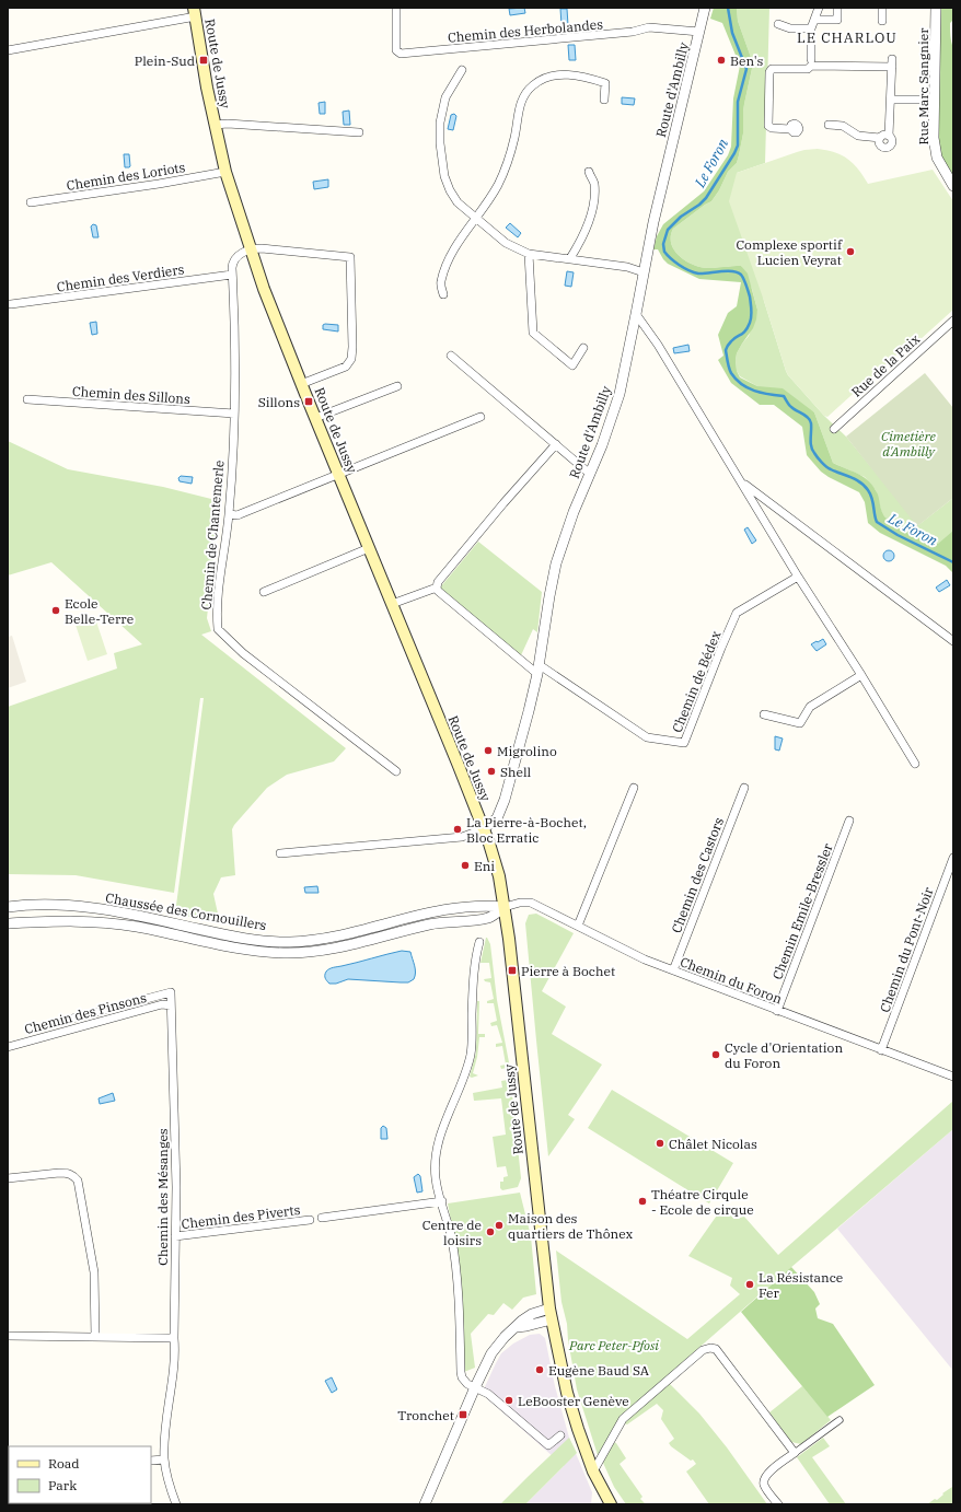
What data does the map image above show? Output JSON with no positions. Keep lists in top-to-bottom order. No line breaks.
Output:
{"streets":{"main road":["Route de Jussy"],"street":["Chemin des Herbolandes","Rue Marc Sangnier","Route d'Ambilly","Chemin des Loriots","Chemin des Verdiers","Rue de la Paix","Chemin des Sillons","Chemin de Chantemerle","Chemin de Bédex","Chemin des Castors","Chaussée des Cornouillers","Chemin Emile-Bressler","Chemin du Pont-Noir","Chemin du Foron","Chemin des Pinsons","Chemin des Mésanges","Chemin des Piverts"]},"crossings":[["Chemin des Herbolandes","Route d'Ambilly"],["Route de Jussy","Route d'Ambilly"],["Route de Jussy","Chemin des Loriots"],["Route de Jussy","Chemin de Chantemerle"],["Route de Jussy","Chaussée des Cornouillers"],["Route de Jussy","Chemin du Foron"],["Route d'Ambilly","Chemin de Bédex"],["Chemin des Verdiers","Chemin de Chantemerle"],["Chemin des Sillons","Chemin de Chantemerle"],["Chemin des Castors","Chemin du Foron"],["Chaussée des Cornouillers","Chemin du Foron"],["Chemin Emile-Bressler","Chemin du Foron"],["Chemin du Pont-Noir","Chemin du Foron"],["Chemin des Pinsons","Chemin des Mésanges"],["Chemin des Mésanges","Chemin des Piverts"]],"districts":["LE CHARLOU"],"water":["Le Foron"],"parks":["Cimetière d'Ambilly","Parc Peter-Pfosi"],"places":{"transit":["Plein-Sud","Sillons","Pierre à Bochet","Tronchet"],"other":["Ben's","Complexe sportif Lucien Veyrat","Ecole Belle-Terre","Migrolino","Shell","La Pierre-à-Bochet, Bloc Erratic","Eni","Cycle d'Orientation du Foron","Châlet Nicolas","Théatre Cirqule - Ecole de cirque","Maison des quartiers de Thônex","Centre de loisirs","La Résistance Fer","Eugène Baud SA","LeBooster Genève"]},"legend":["Road","Park"]}
